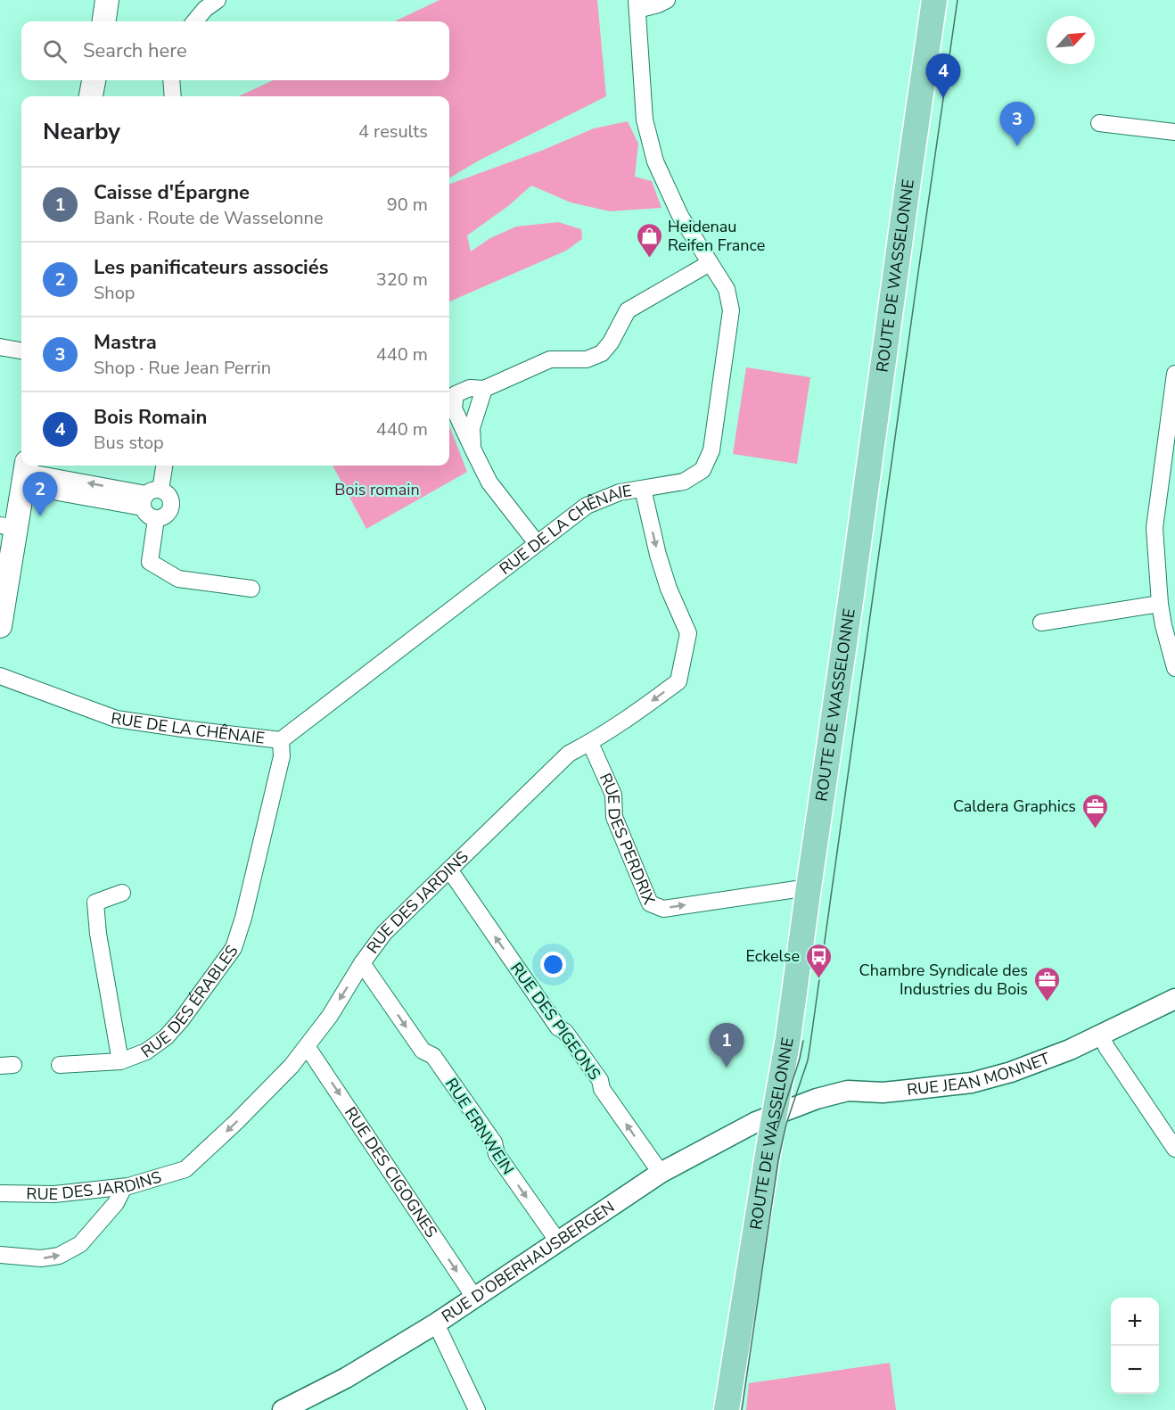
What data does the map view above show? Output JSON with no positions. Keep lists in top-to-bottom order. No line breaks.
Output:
{"streets":{"main road":["ROUTE DE WASSELONNE"],"street":["RUE DE LA CHÊNAIE","RUE DES PERDRIX","RUE DES JARDINS","RUE DES ÉRABLES","RUE DES PIGEONS","RUE JEAN MONNET","RUE ERNWEIN","RUE DES CIGOGNES","RUE D'OBERHAUSBERGEN"]},"crossings":[["ROUTE DE WASSELONNE","RUE DES PERDRIX"],["ROUTE DE WASSELONNE","RUE JEAN MONNET"],["ROUTE DE WASSELONNE","RUE D'OBERHAUSBERGEN"],["RUE DE LA CHÊNAIE","RUE DES JARDINS"],["RUE DE LA CHÊNAIE","RUE DES ÉRABLES"],["RUE DES PERDRIX","RUE DES JARDINS"],["RUE DES JARDINS","RUE DES PIGEONS"],["RUE DES JARDINS","RUE ERNWEIN"],["RUE DES JARDINS","RUE DES CIGOGNES"],["RUE DES PIGEONS","RUE D'OBERHAUSBERGEN"],["RUE JEAN MONNET","RUE D'OBERHAUSBERGEN"],["RUE ERNWEIN","RUE D'OBERHAUSBERGEN"],["RUE DES CIGOGNES","RUE D'OBERHAUSBERGEN"]],"one_way":["RUE DES JARDINS","RUE DES PIGEONS","RUE ERNWEIN","RUE DES CIGOGNES"],"parks":["Bois romain"],"places":{"shop":["Heidenau Reifen France"],"office":["Caldera Graphics","Chambre Syndicale des Industries du Bois"],"bus stop":["Eckelse"]},"north":"top right","page":{"search":"Search here","pins":["4","3","2","1"],"heading":["Nearby","4 results"],"list":[{"mark":"1","name":"Caisse d'Épargne","note":"Bank · Route de Wasselonne","value":"90 m"},{"mark":"2","name":"Les panificateurs associés","note":"Shop","value":"320 m"},{"mark":"3","name":"Mastra","note":"Shop · Rue Jean Perrin","value":"440 m"},{"mark":"4","name":"Bois Romain","note":"Bus stop","value":"440 m"}],"map_buttons":["+","−"]}}
